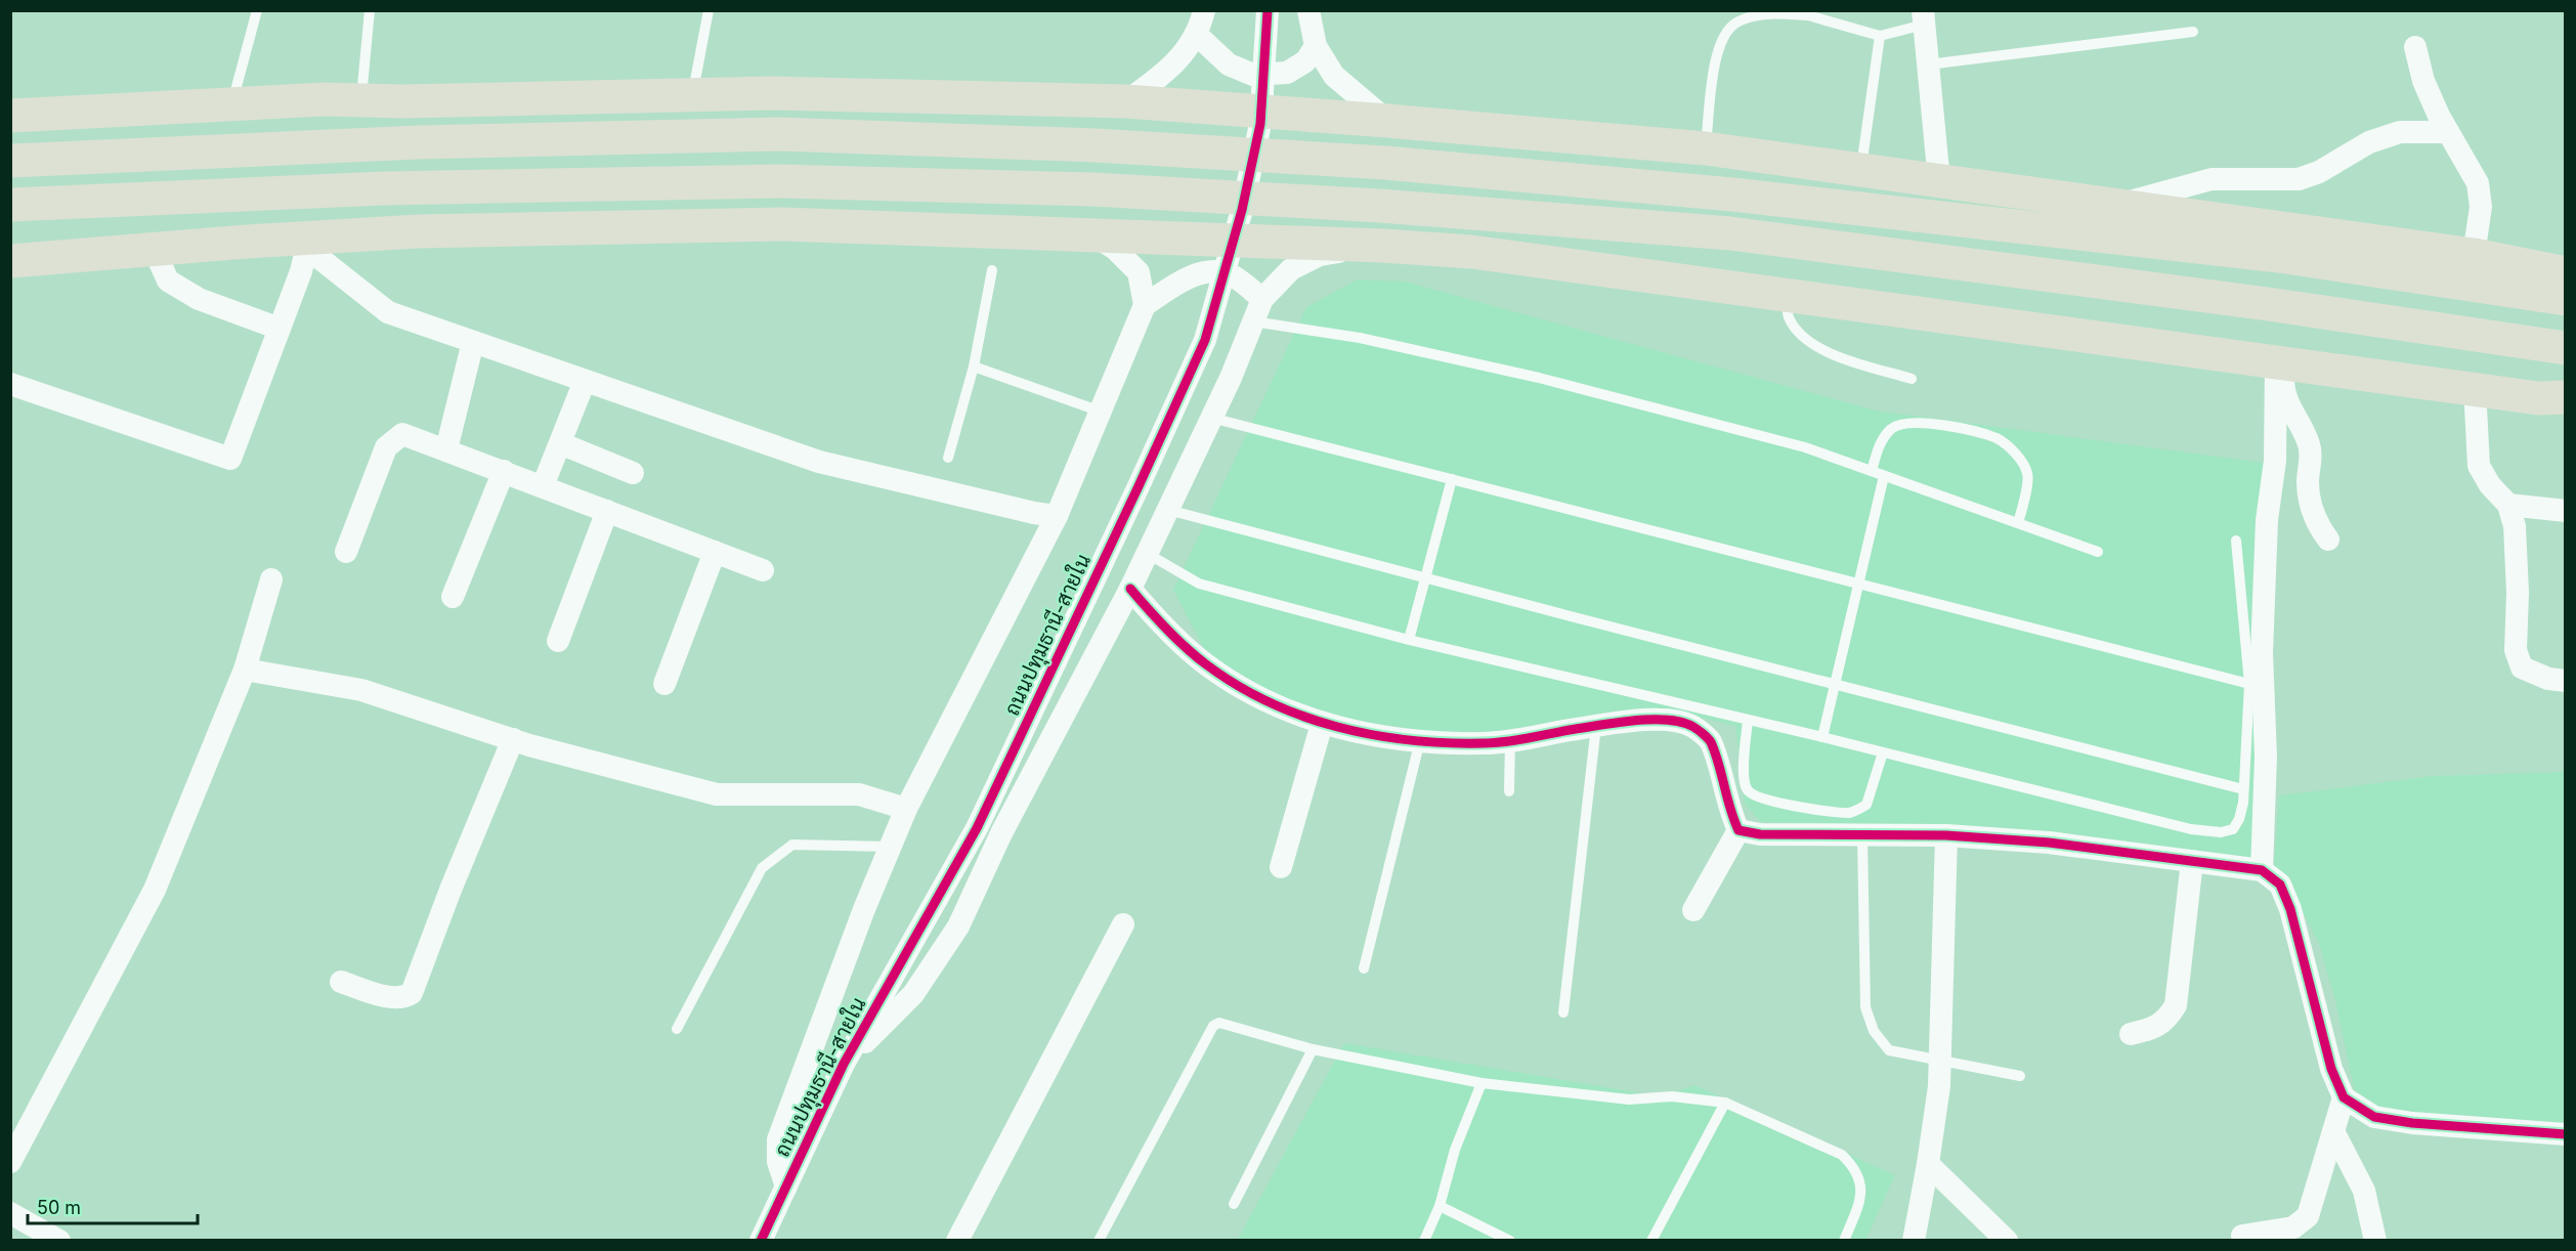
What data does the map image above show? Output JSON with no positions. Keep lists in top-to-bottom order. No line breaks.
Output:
{"streets":{"street":["ถนนปทุมธานี-สายใน"]},"scale_bar":"50 m"}
